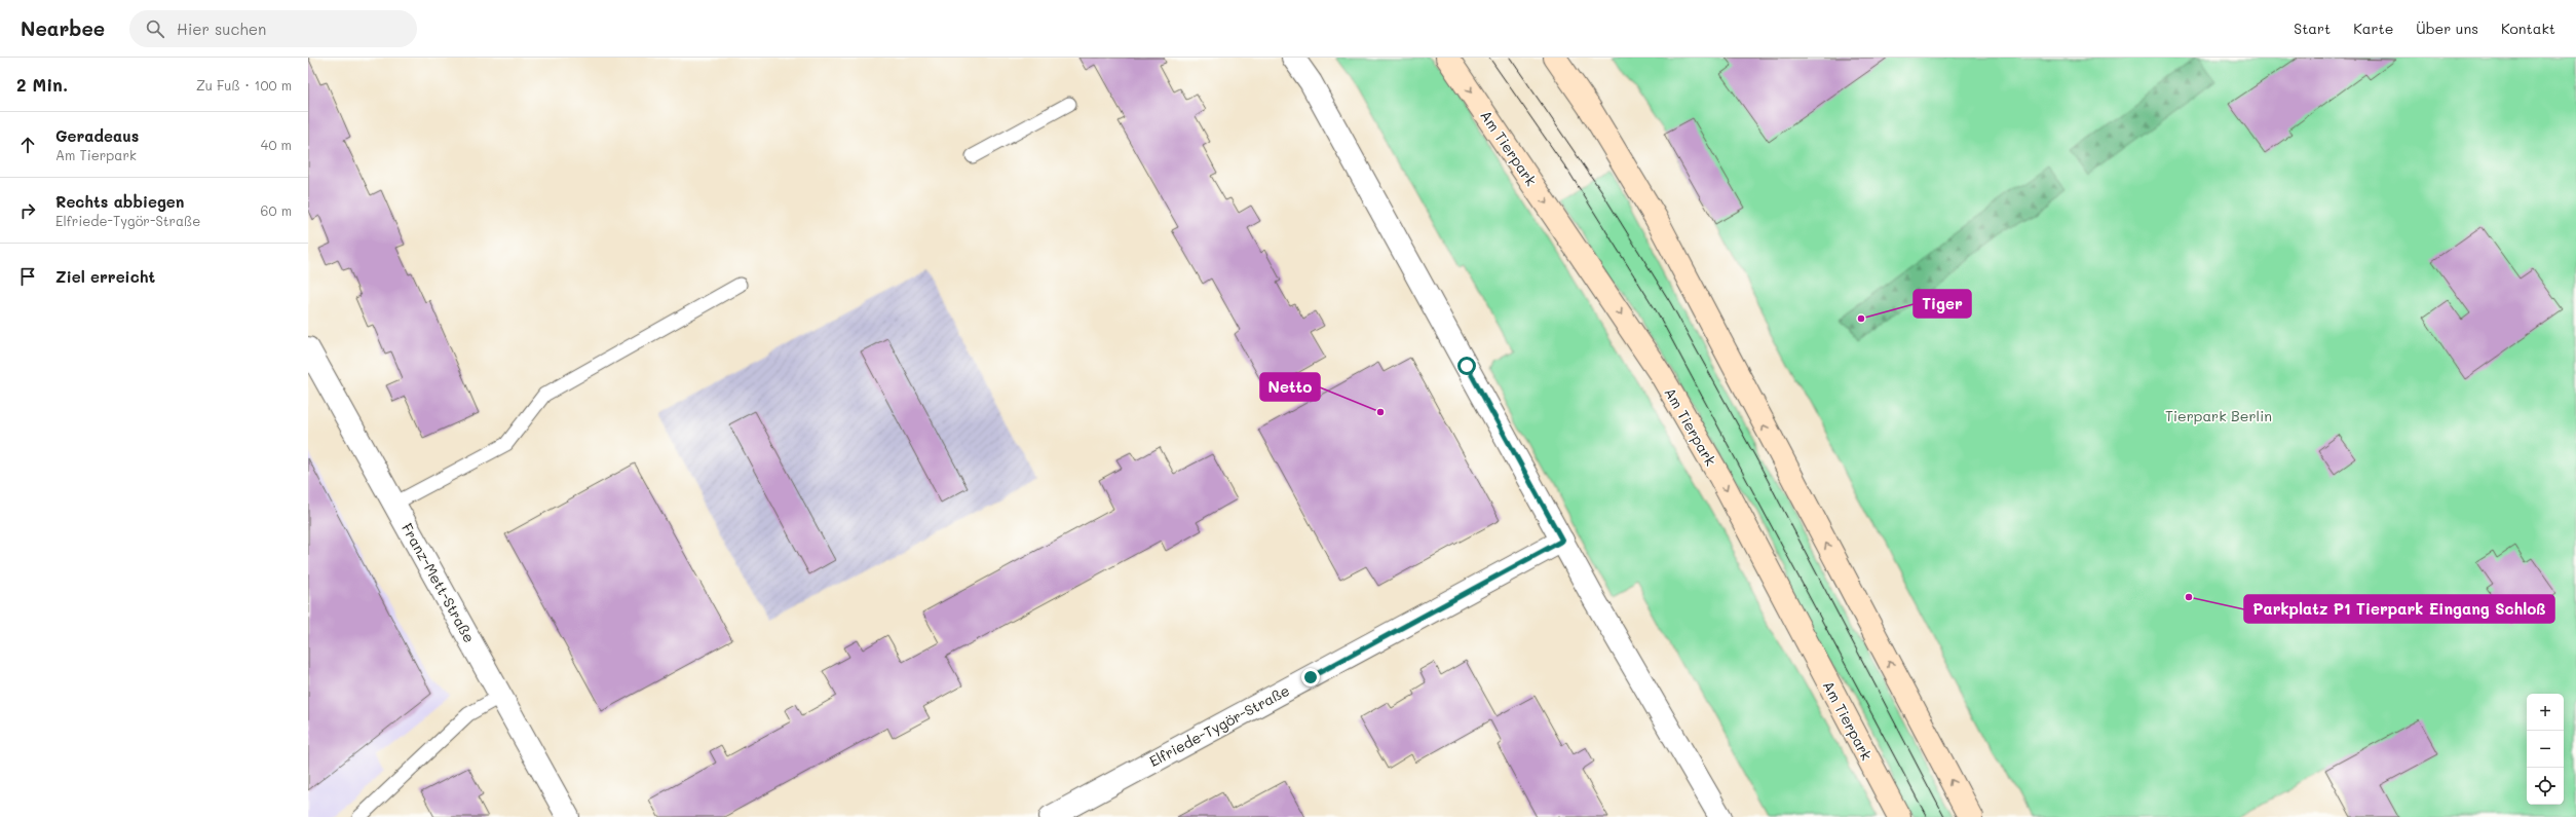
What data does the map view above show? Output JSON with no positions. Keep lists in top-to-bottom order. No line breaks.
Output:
{"streets":{"main road":["Am Tierpark"],"street":["Franz-Mett-Straße","Elfriede-Tygör-Straße"]},"parks":["Tierpark Berlin"],"places":["Tiger","Netto","Parkplatz P1 Tierpark Eingang Schloß"],"page":{"header":"Nearbee","search":"Hier suchen","nav":["Start","Karte","Über uns","Kontakt"],"heading":["2 Min.","Zu Fuß · 100 m"],"list":[["Geradeaus","Am Tierpark","40 m"],["Rechts abbiegen","Elfriede-Tygör-Straße","60 m"],"Ziel erreicht"],"map_buttons":["+","−"]}}
